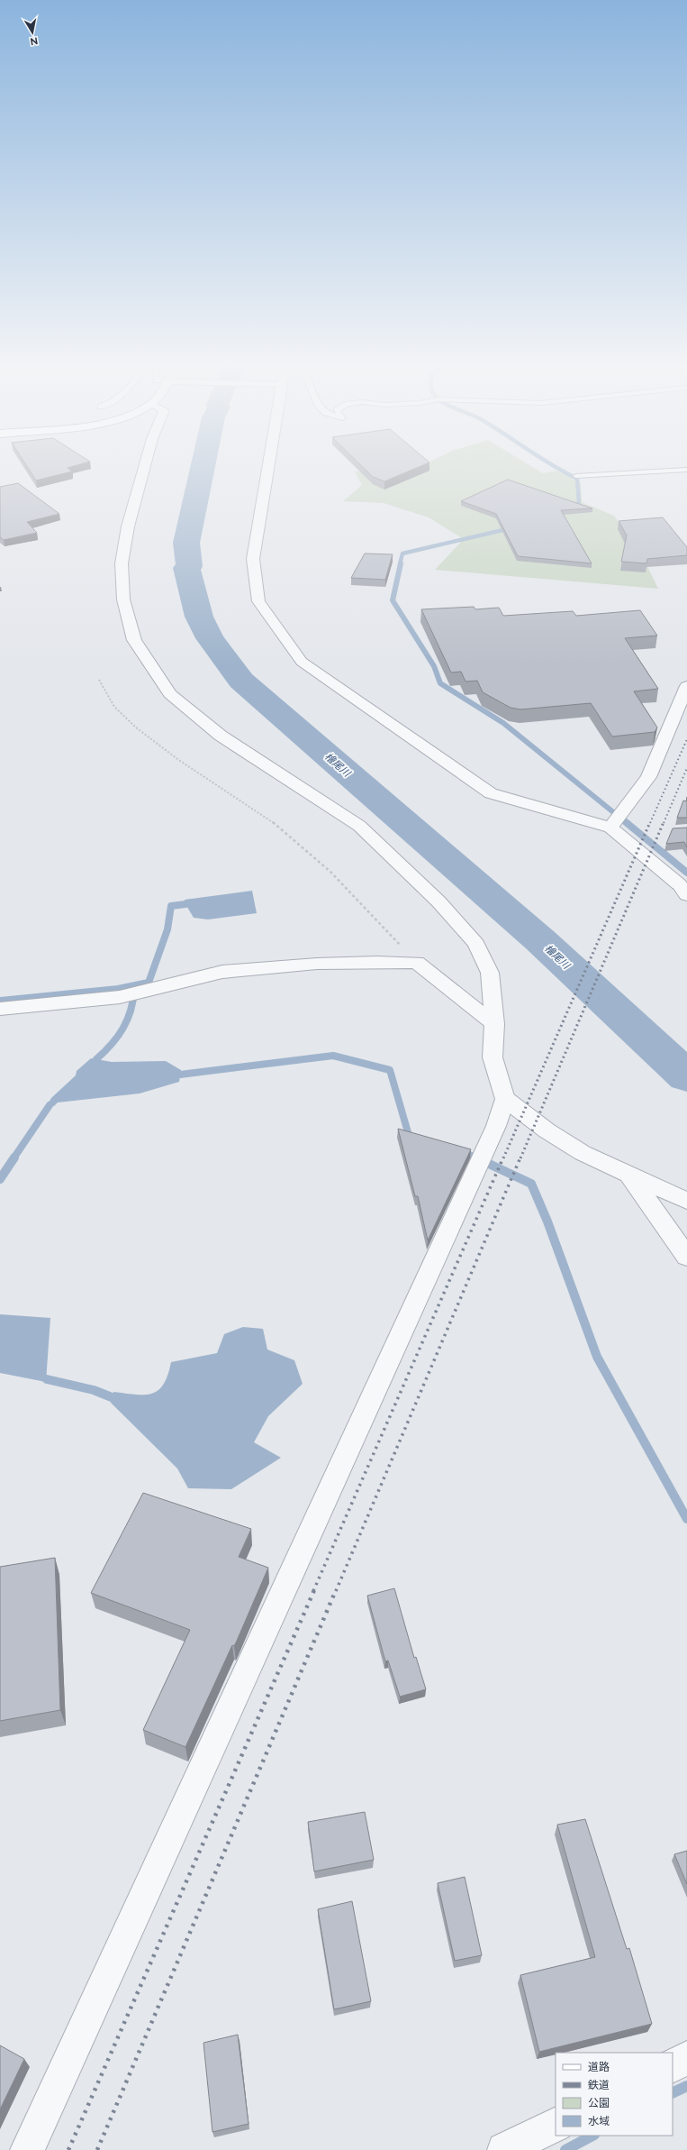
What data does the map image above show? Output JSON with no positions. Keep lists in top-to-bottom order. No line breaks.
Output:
{"water":["檜尾川"],"legend":["道路","鉄道","公園","水域"],"north":"bottom"}
